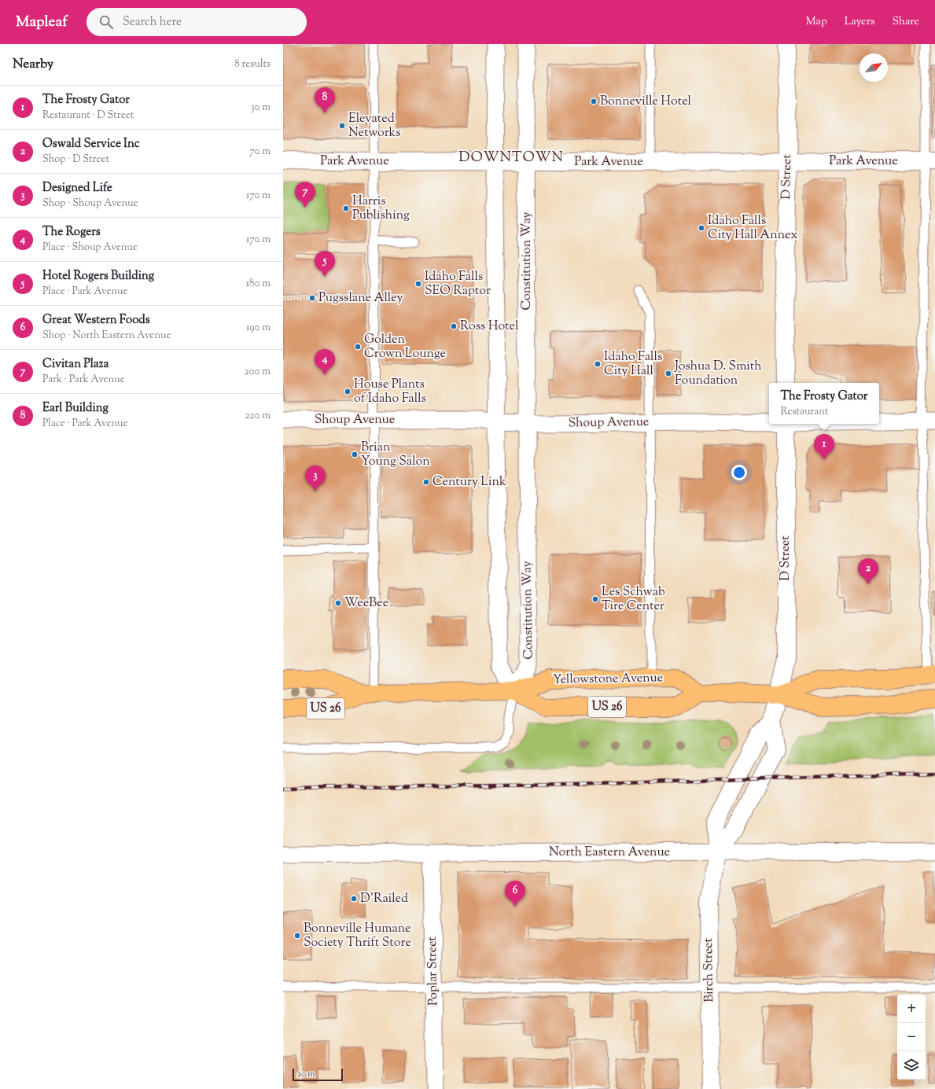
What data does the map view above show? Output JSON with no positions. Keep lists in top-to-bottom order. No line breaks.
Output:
{"streets":{"highway":["Yellowstone Avenue","US 26"],"street":["Park Avenue","D Street","Constitution Way","Shoup Avenue","North Eastern Avenue","Birch Street","Poplar Street"]},"crossings":[["Park Avenue","D Street"],["Park Avenue","Constitution Way"],["D Street","Birch Street"],["Constitution Way","Shoup Avenue"],["Constitution Way","Yellowstone Avenue"],["North Eastern Avenue","Birch Street"],["North Eastern Avenue","Poplar Street"]],"districts":["DOWNTOWN"],"places":["Bonneville Hotel","Elevated Networks","Harris Publishing","Idaho Falls City Hall Annex","Idaho Falls SEO Raptor","Pugsslane Alley","Ross Hotel","Golden Crown Lounge","Idaho Falls City Hall","Joshua D. Smith Foundation","House Plants of Idaho Falls","Brian Young Salon","Century Link","Les Schwab Tire Center","WeeBee","D'Railed","Bonneville Humane Society Thrift Store"],"scale_bar":"20 m","north":"top right","page":{"header":"Mapleaf","search":"Search here","nav":["Map","Layers","Share"],"heading":["Nearby","8 results"],"list":[{"mark":"1","name":"The Frosty Gator","note":"Restaurant · D Street","value":"30 m"},{"mark":"2","name":"Oswald Service Inc","note":"Shop · D Street","value":"70 m"},{"mark":"3","name":"Designed Life","note":"Shop · Shoup Avenue","value":"170 m"},{"mark":"4","name":"The Rogers","note":"Place · Shoup Avenue","value":"170 m"},{"mark":"5","name":"Hotel Rogers Building","note":"Place · Park Avenue","value":"180 m"},{"mark":"6","name":"Great Western Foods","note":"Shop · North Eastern Avenue","value":"190 m"},{"mark":"7","name":"Civitan Plaza","note":"Park · Park Avenue","value":"200 m"},{"mark":"8","name":"Earl Building","note":"Place · Park Avenue","value":"220 m"}],"pins":["8","7","5","4","1","3","2","6"],"popup":["The Frosty Gator","Restaurant"],"map_buttons":["+","−"],"scale":"20 m"}}
